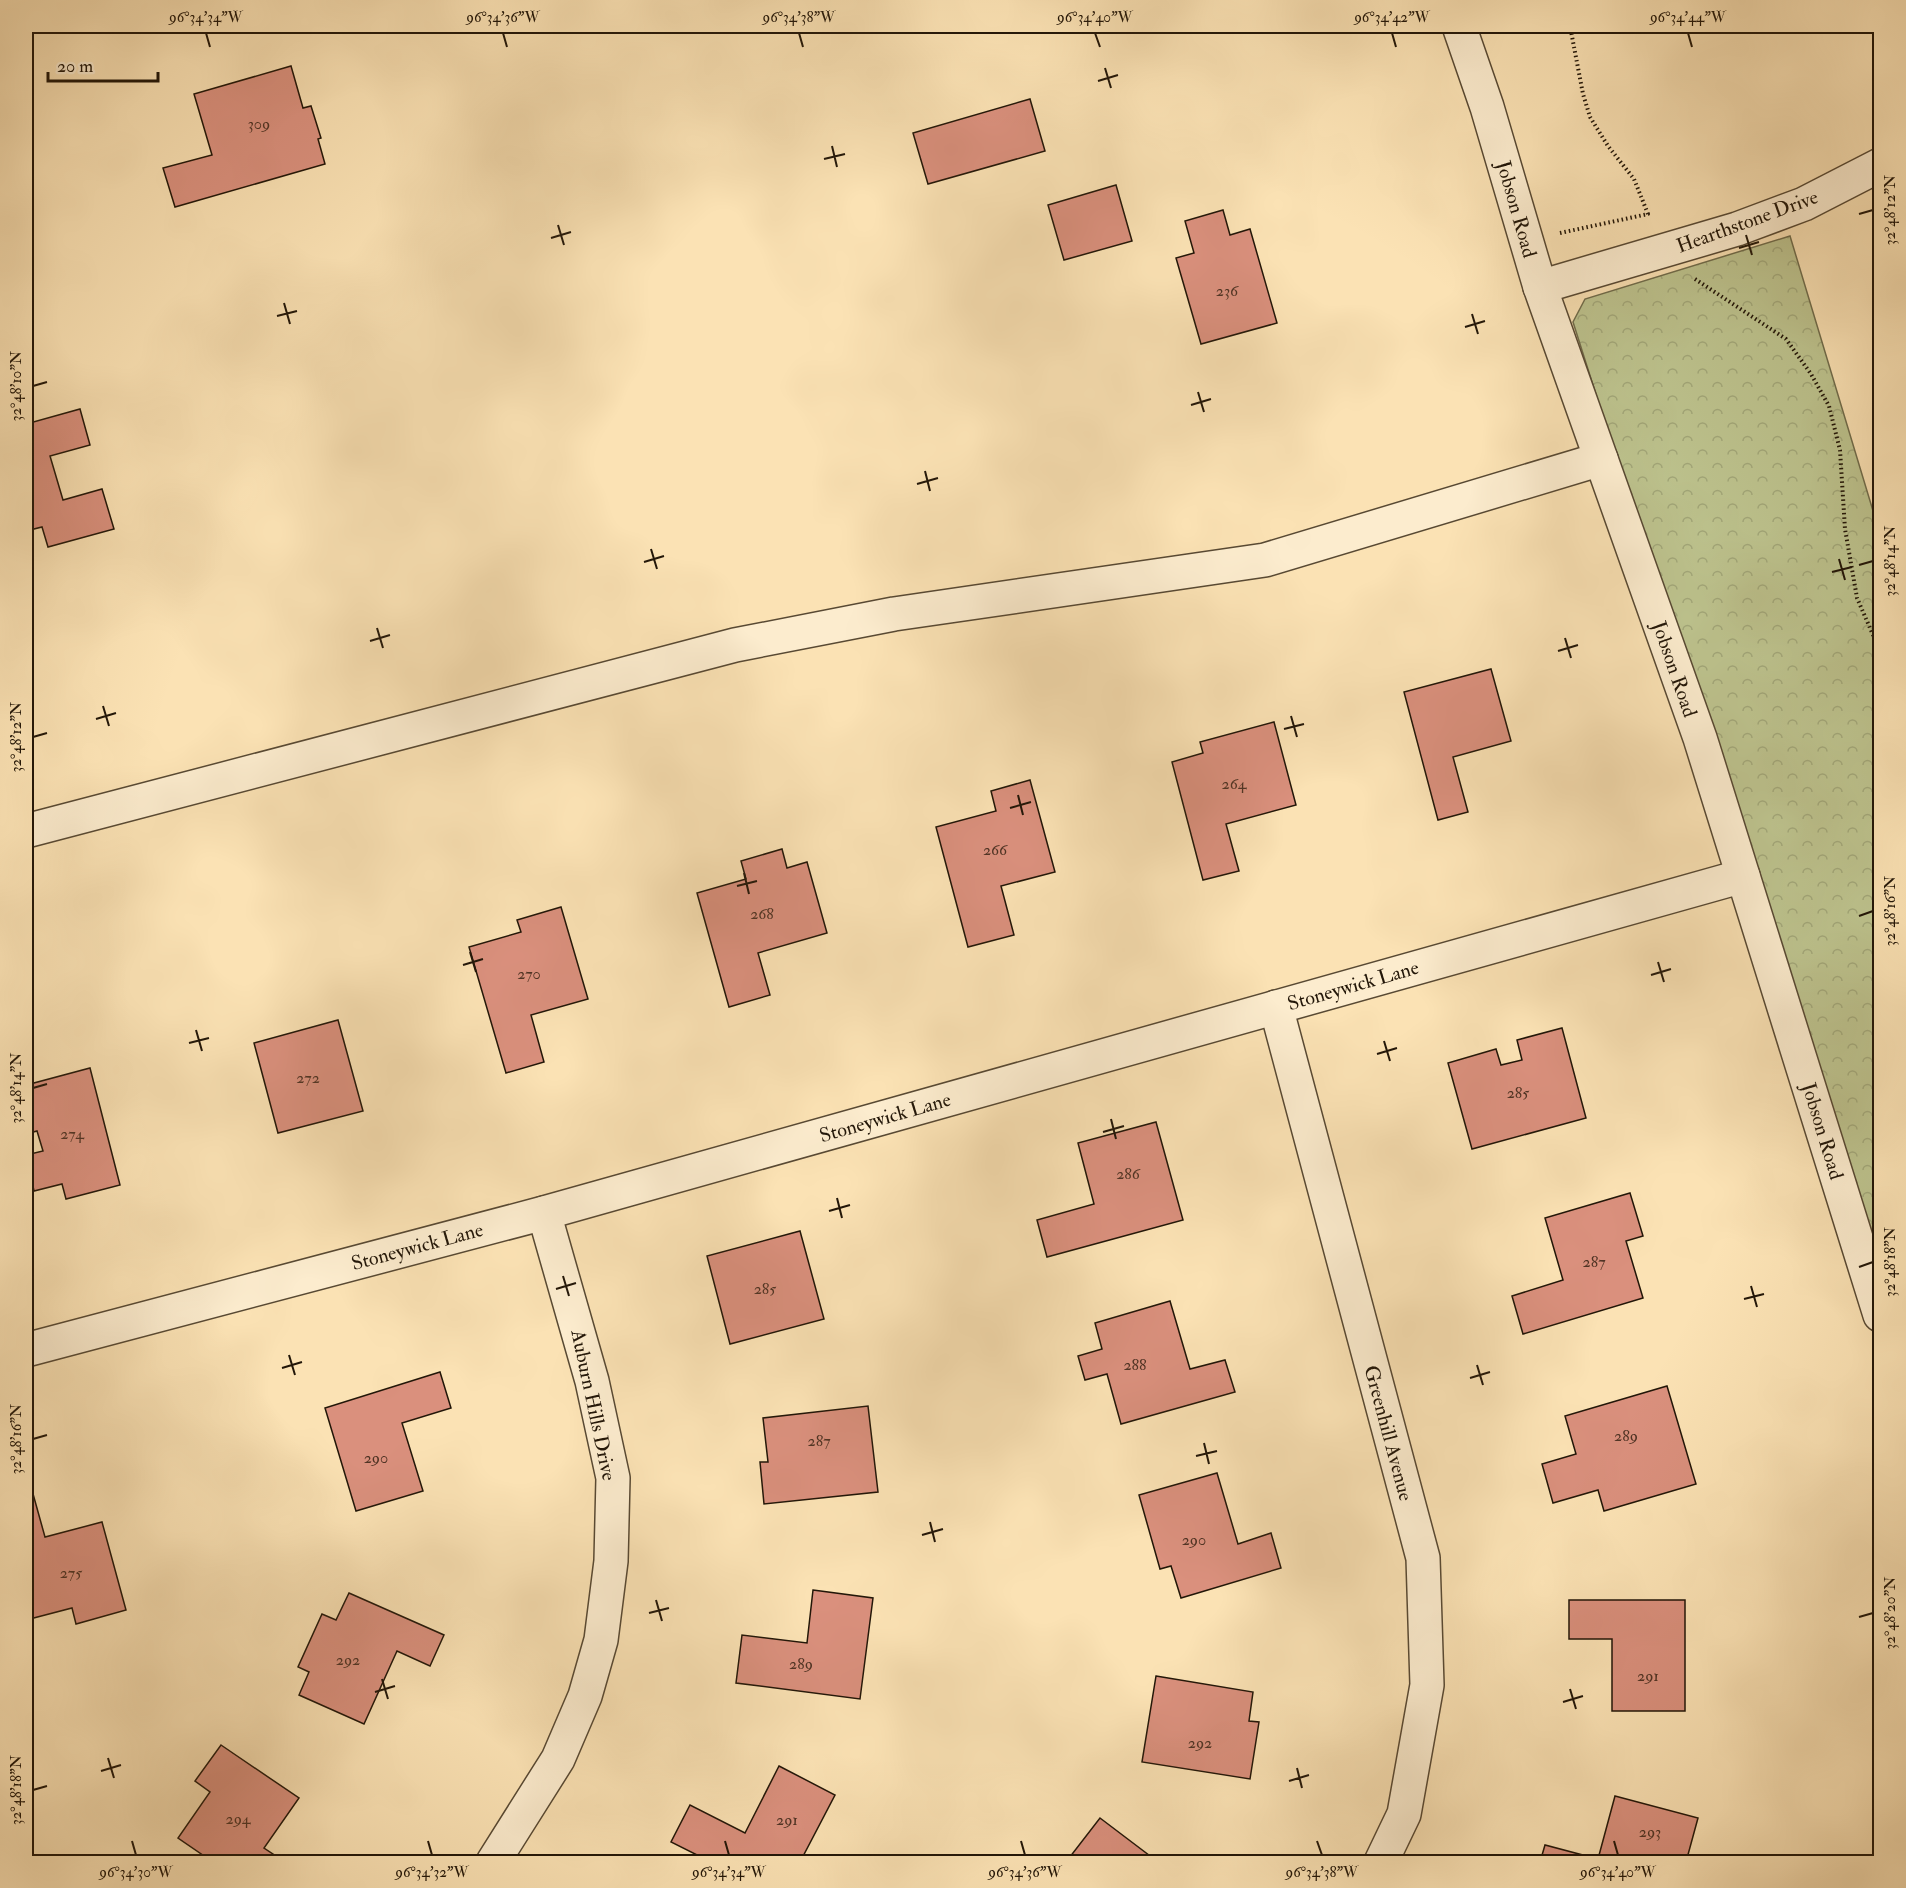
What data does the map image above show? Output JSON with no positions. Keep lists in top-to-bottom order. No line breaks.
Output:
{"streets":{"street":["Jobson Road","Hearthstone Drive","Stoneywick Lane","Auburn Hills Drive","Greenhill Avenue"]},"crossings":[["Jobson Road","Hearthstone Drive"],["Jobson Road","Stoneywick Lane"],["Stoneywick Lane","Auburn Hills Drive"],["Stoneywick Lane","Greenhill Avenue"]],"house_numbers":["309","236","264","266","268","270","272","285","274","286","287","285","288","289","287","290","290","275","292","289","291","292","294","291","293"],"scale_bar":"20 m","coordinates":["96°34'34\"W","96°34'36\"W","96°34'38\"W","96°34'40\"W","96°34'42\"W","96°34'44\"W","32°48'12\"N","32°48'10\"N","32°48'14\"N","32°48'16\"N","32°48'18\"N","32°48'20\"N","96°34'30\"W","96°34'32\"W"]}
